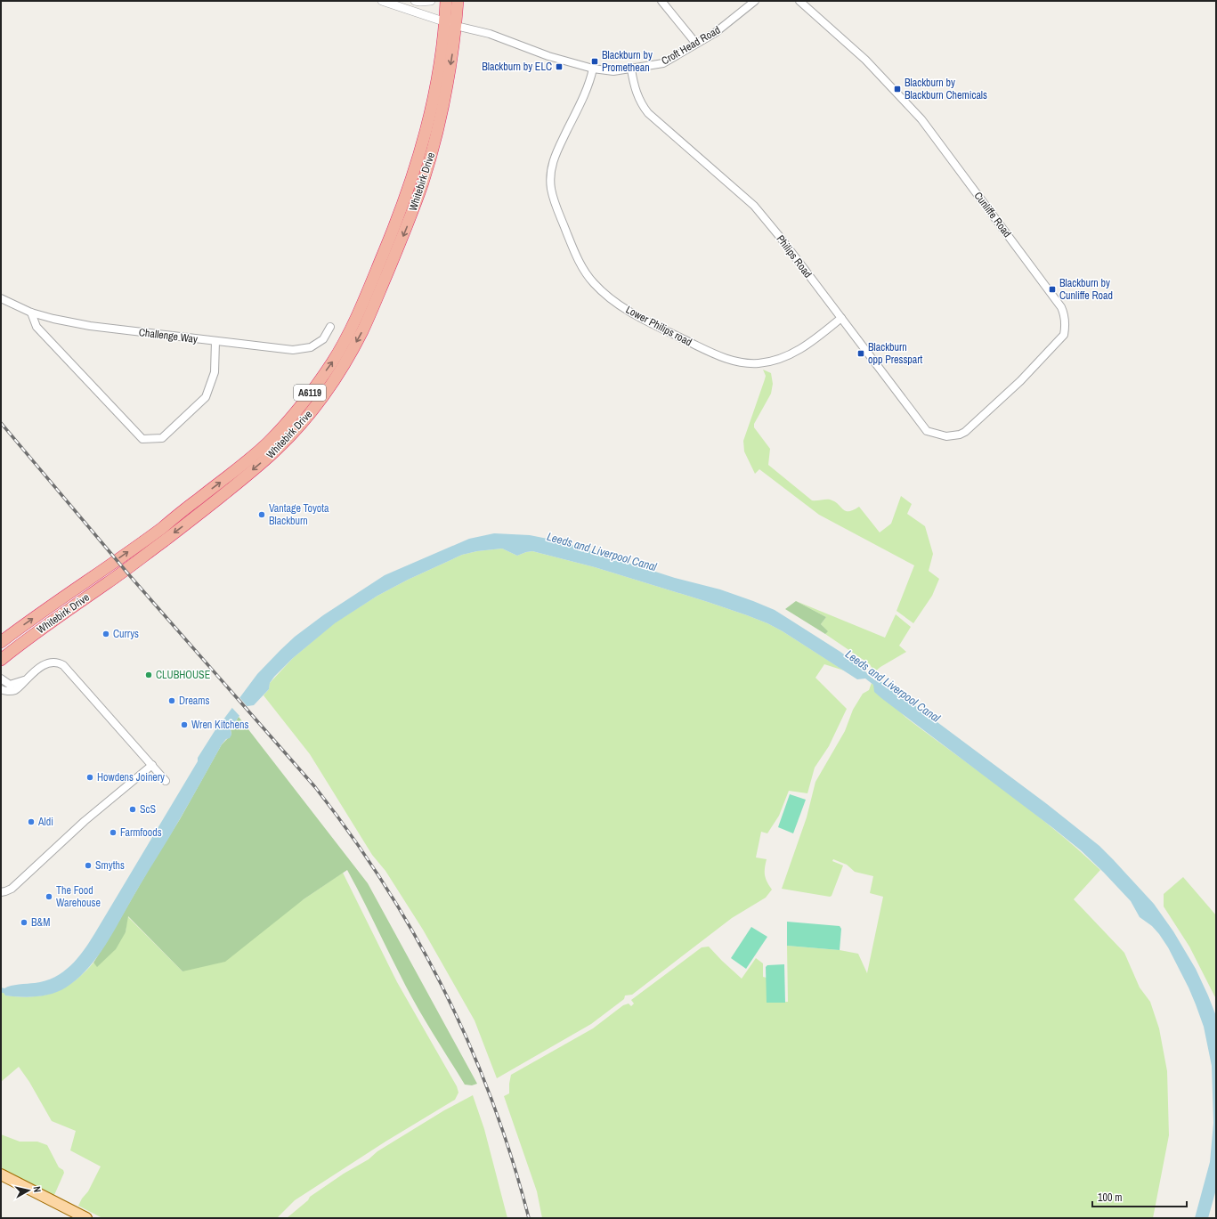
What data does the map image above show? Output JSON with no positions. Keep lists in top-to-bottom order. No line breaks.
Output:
{"streets":{"highway":["Whitebirk Drive","A6119"],"street":["Croft Head Road","Cunliffe Road","Philips Road","Lower Philips road","Challenge Way"]},"crossings":[["Croft Head Road","Whitebirk Drive"],["Croft Head Road","Philips Road"],["Croft Head Road","Lower Philips road"],["Cunliffe Road","Philips Road"],["Philips Road","Lower Philips road"]],"water":["Leeds and Liverpool Canal"],"places":{"transit":["Blackburn by Promethean","Blackburn by ELC","Blackburn by Blackburn Chemicals","Blackburn by Cunliffe Road","Blackburn opp Presspart"],"other":["Vantage Toyota Blackburn","Currys","CLUBHOUSE","Dreams","Wren Kitchens","Howdens Joinery","ScS","Aldi","Farmfoods","Smyths","The Food Warehouse","B&M"]},"scale_bar":"100 m","north":"right"}
